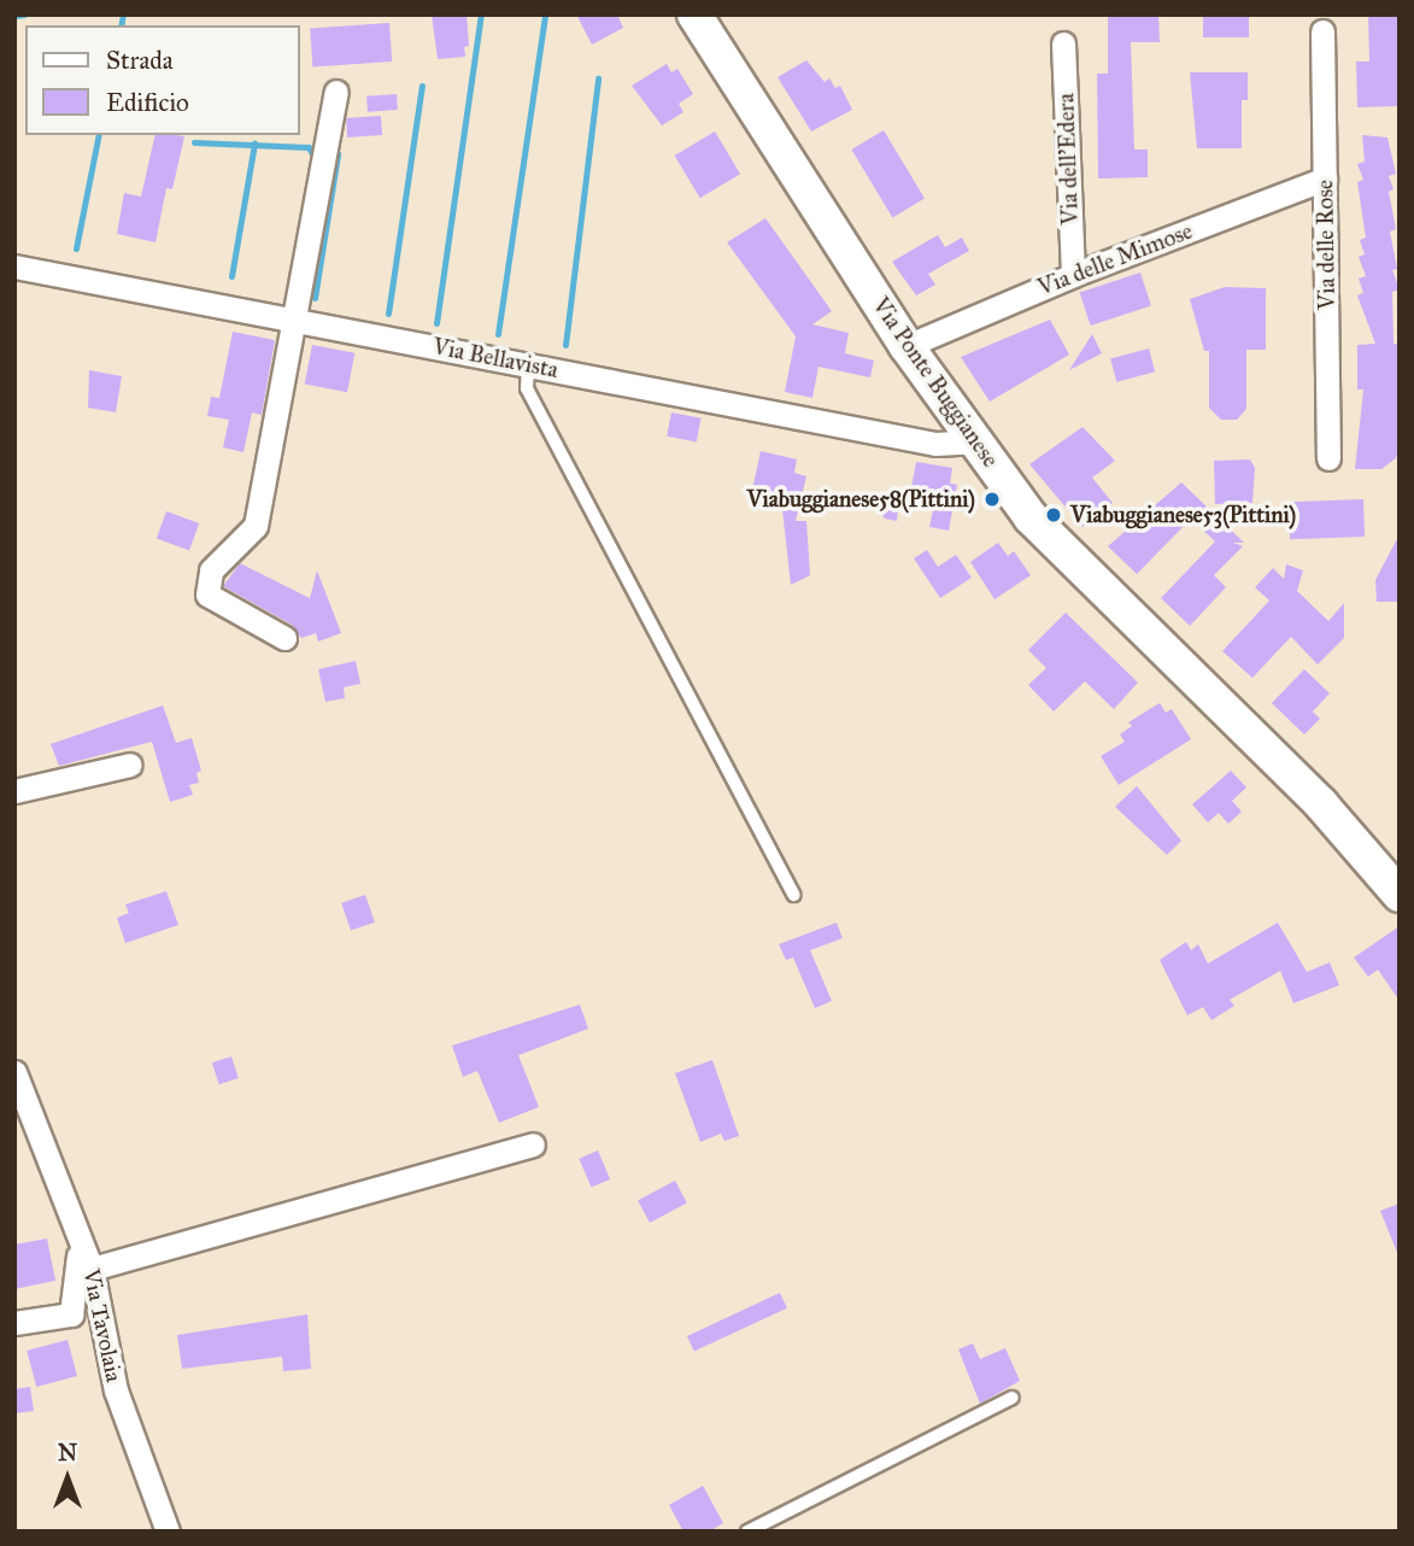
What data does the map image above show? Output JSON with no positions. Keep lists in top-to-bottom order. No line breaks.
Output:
{"streets":{"main road":["Via Ponte Buggianese"],"street":["Via dell'Edera","Via delle Rose","Via delle Mimose","Via Bellavista","Via Tavolaia"]},"crossings":[["Via dell'Edera","Via delle Mimose"],["Via delle Rose","Via delle Mimose"],["Via delle Mimose","Via Ponte Buggianese"],["Via Bellavista","Via Ponte Buggianese"]],"places":["Viabuggianese58(Pittini)","Viabuggianese53(Pittini)"],"legend":["Strada","Edificio"],"north":"top"}
